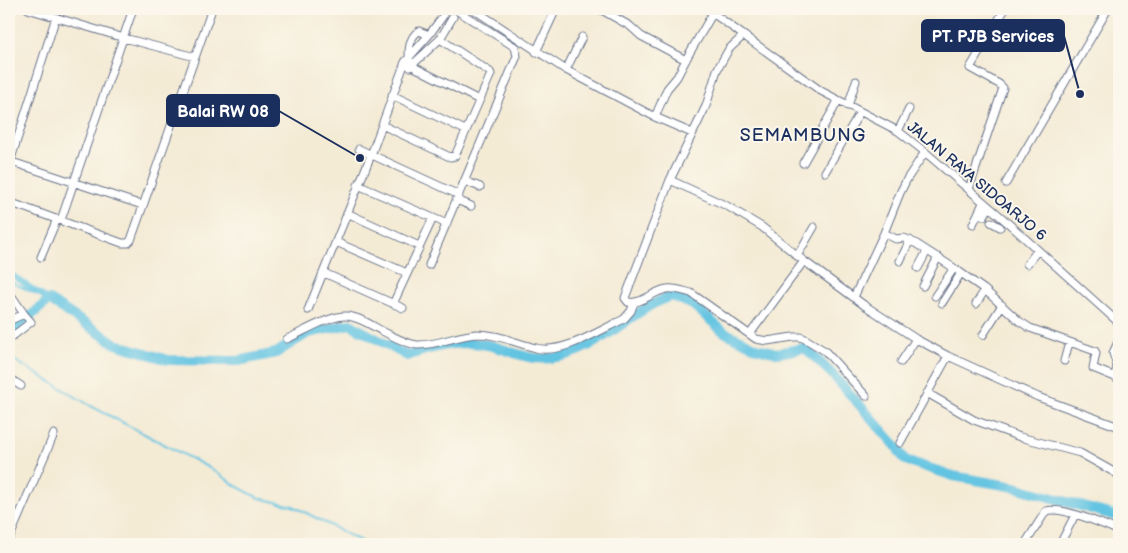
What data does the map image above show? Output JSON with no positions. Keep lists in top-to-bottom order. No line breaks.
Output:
{"streets":{"street":["JALAN RAYA SIDOARJO 6"]},"districts":["SEMAMBUNG"],"places":["PT. PJB Services","Balai RW 08"]}
